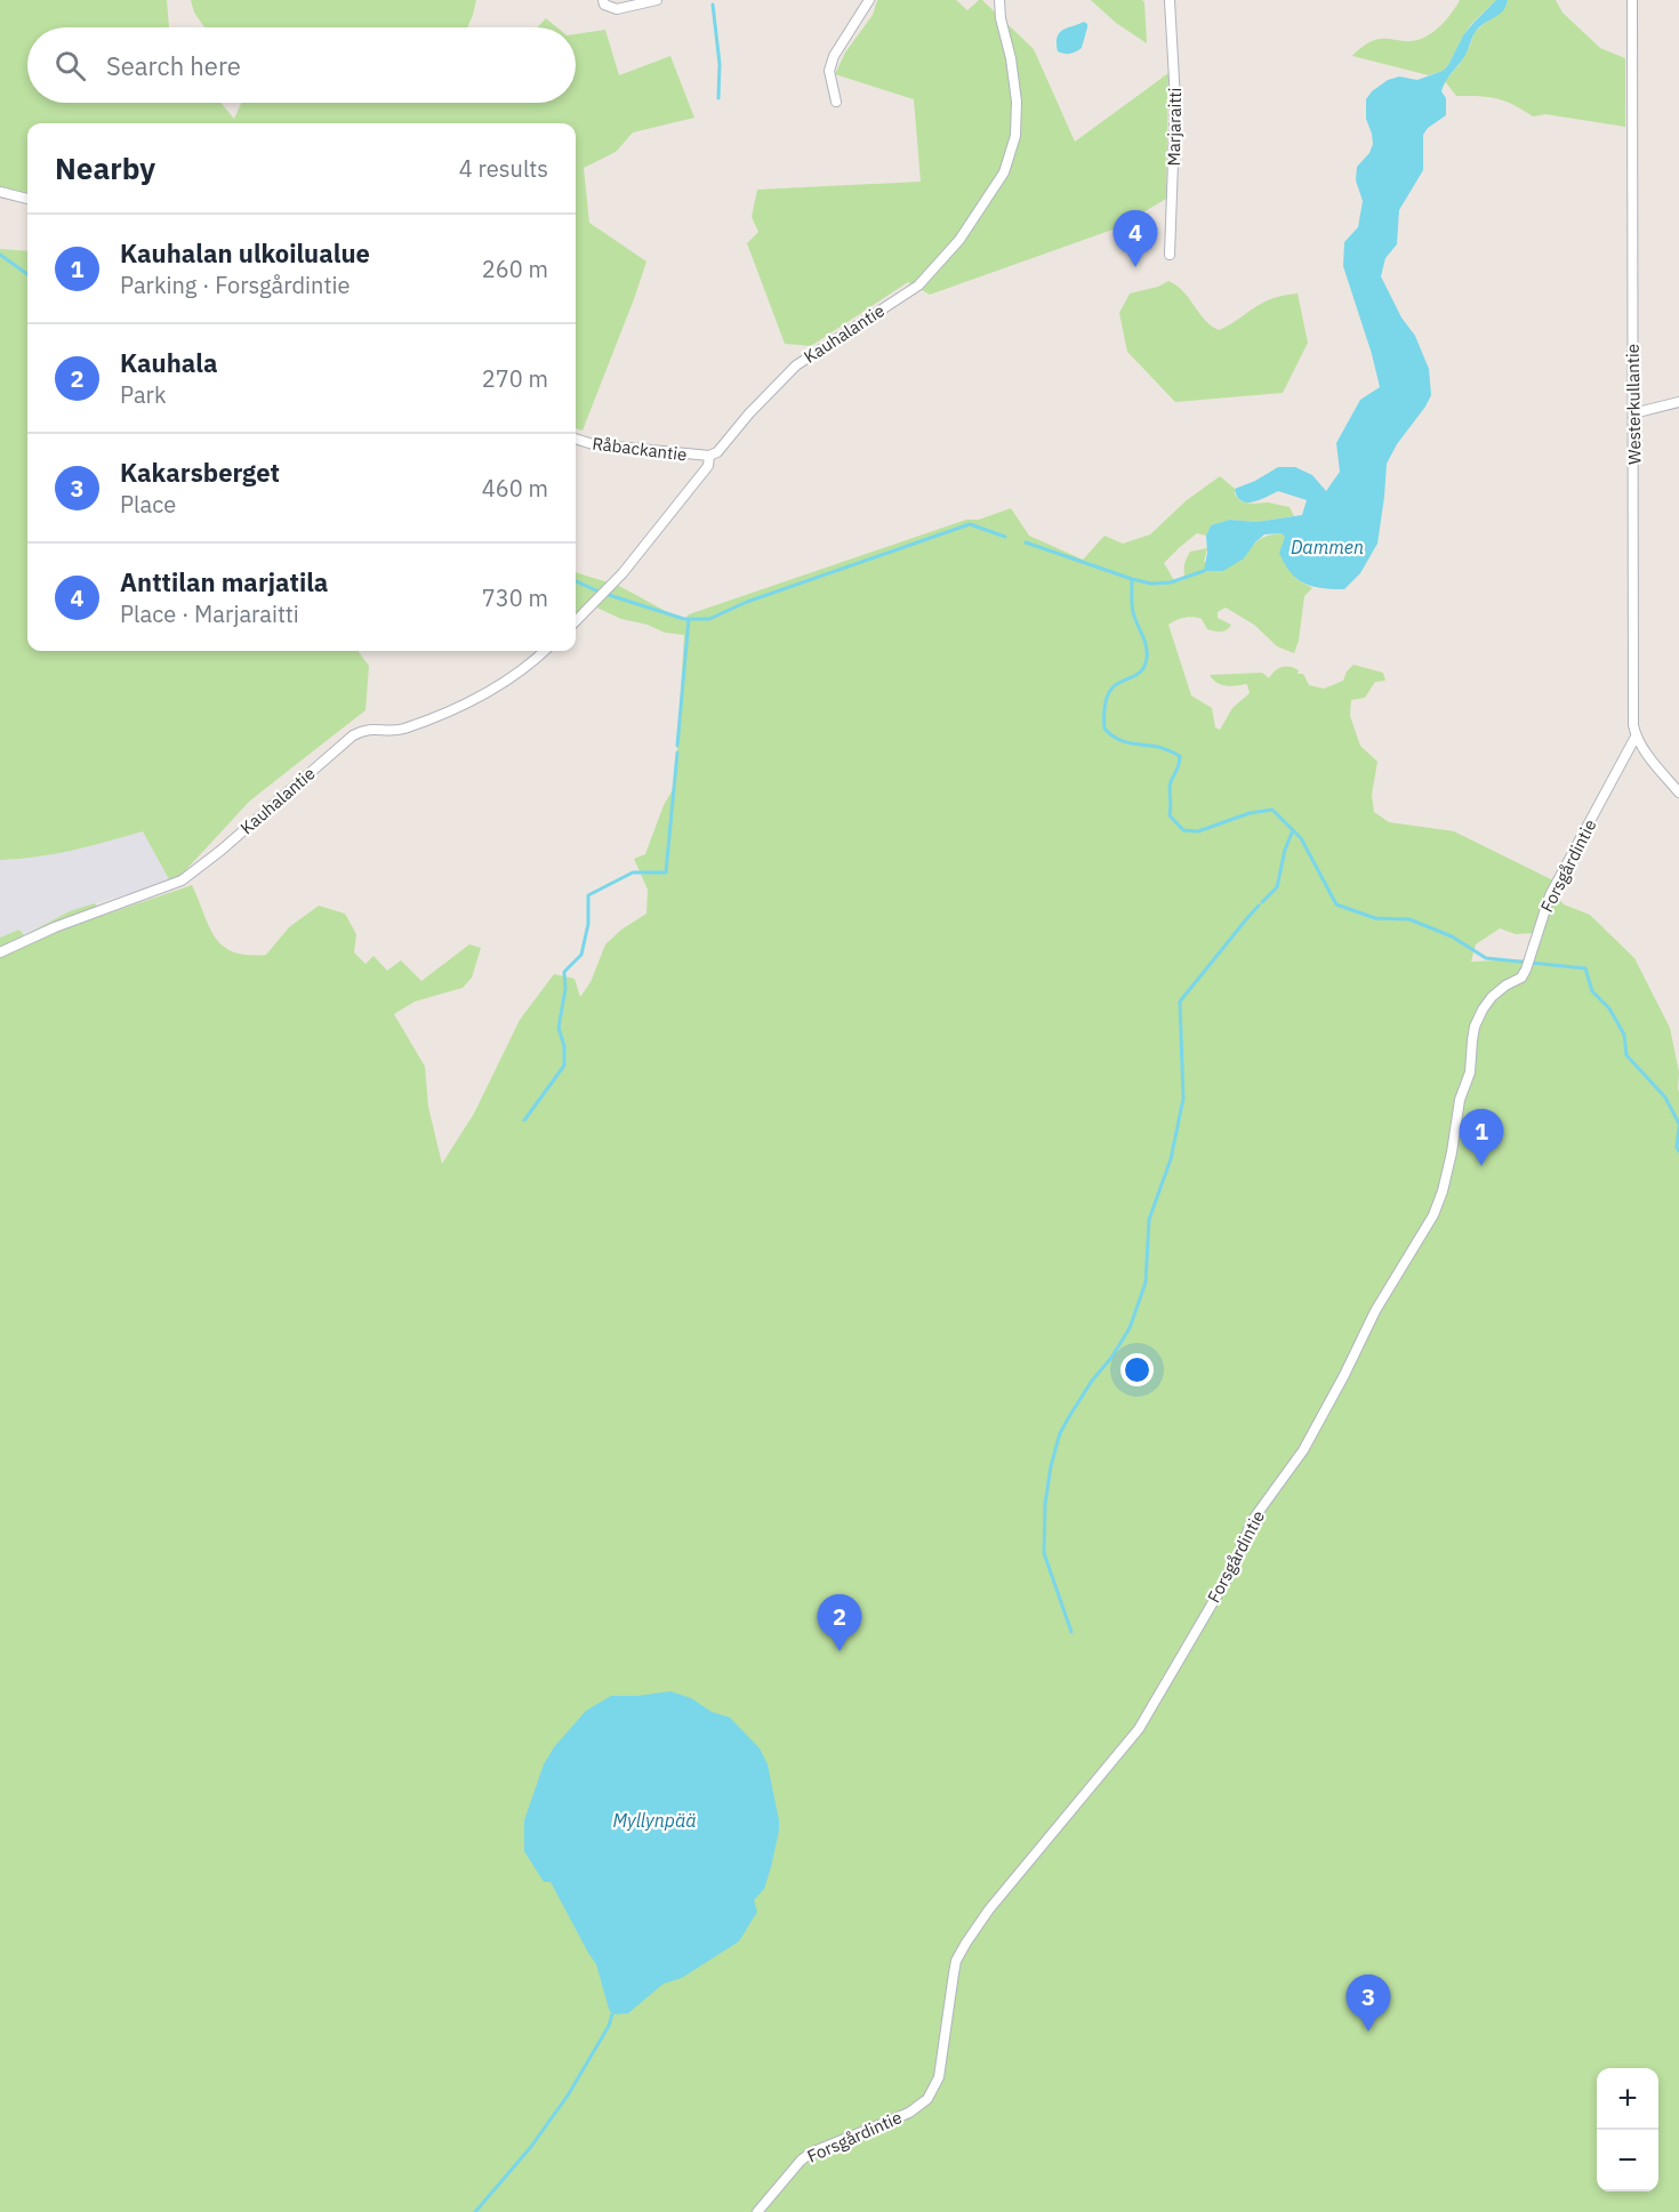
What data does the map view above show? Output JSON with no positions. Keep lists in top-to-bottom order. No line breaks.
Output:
{"streets":{"street":["Marjaraitti","Kauhalantie","Westerkullantie","Råbackantie","Forsgårdintie"]},"crossings":[["Kauhalantie","Råbackantie"],["Westerkullantie","Forsgårdintie"]],"water":["Dammen","Myllynpää"],"page":{"search":"Search here","heading":["Nearby","4 results"],"pins":["4","1","2","3"],"list":[{"mark":"1","name":"Kauhalan ulkoilualue","note":"Parking · Forsgårdintie","value":"260 m"},{"mark":"2","name":"Kauhala","note":"Park","value":"270 m"},{"mark":"3","name":"Kakarsberget","note":"Place","value":"460 m"},{"mark":"4","name":"Anttilan marjatila","note":"Place · Marjaraitti","value":"730 m"}],"map_buttons":["+","−"]}}
